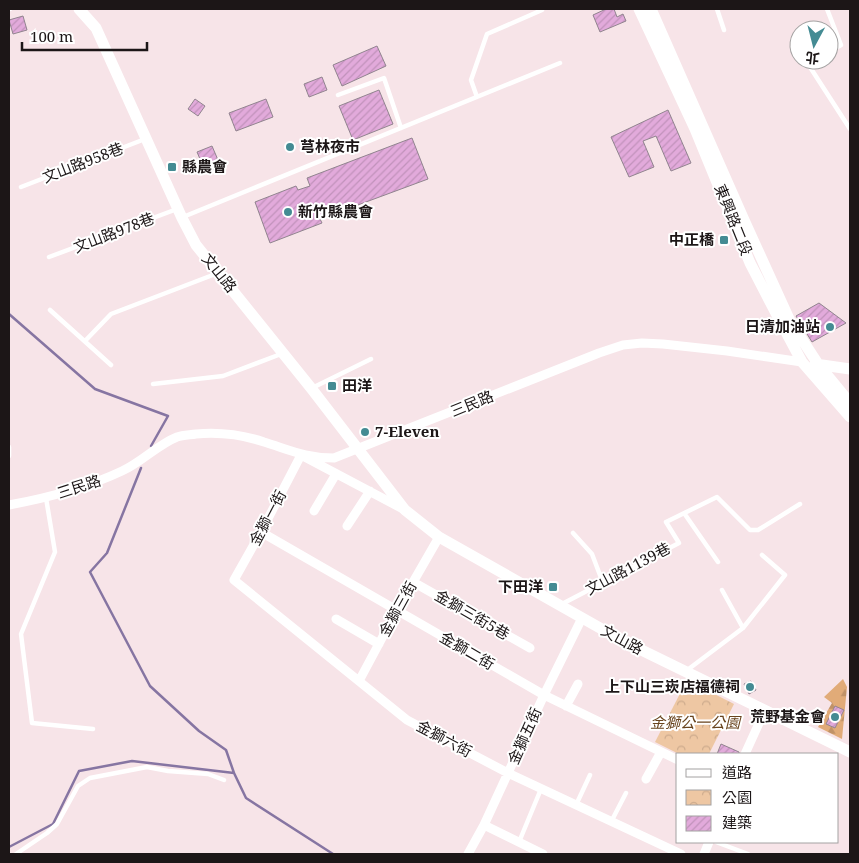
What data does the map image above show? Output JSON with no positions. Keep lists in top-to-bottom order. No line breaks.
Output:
{"streets":{"main road":["東興路二段","文山路"],"street":["三民路","金獅一街","金獅三街","金獅三街5巷","金獅二街","金獅五街","金獅六街"],"lane":["文山路958巷","文山路978巷","文山路1139巷"]},"crossings":[["文山路958巷","文山路"],["東興路二段","三民路"],["文山路978巷","文山路"],["文山路","三民路"],["文山路","金獅一街"],["文山路","文山路1139巷"],["文山路","金獅三街"],["文山路","金獅五街"],["三民路","金獅一街"],["金獅一街","金獅二街"],["金獅一街","金獅六街"],["金獅三街","金獅三街5巷"],["金獅三街","金獅二街"],["金獅三街","金獅六街"],["金獅二街","金獅五街"],["金獅五街","金獅六街"]],"parks":["金獅公一公園"],"places":{"other":["芎林夜市","新竹縣農會","日清加油站","7-Eleven","上下山三崁店福德祠","荒野基金會"],"transit":["縣農會","中正橋","田洋","下田洋"]},"legend":["道路","公園","建築"],"scale_bar":"100 m","north":"bottom"}
